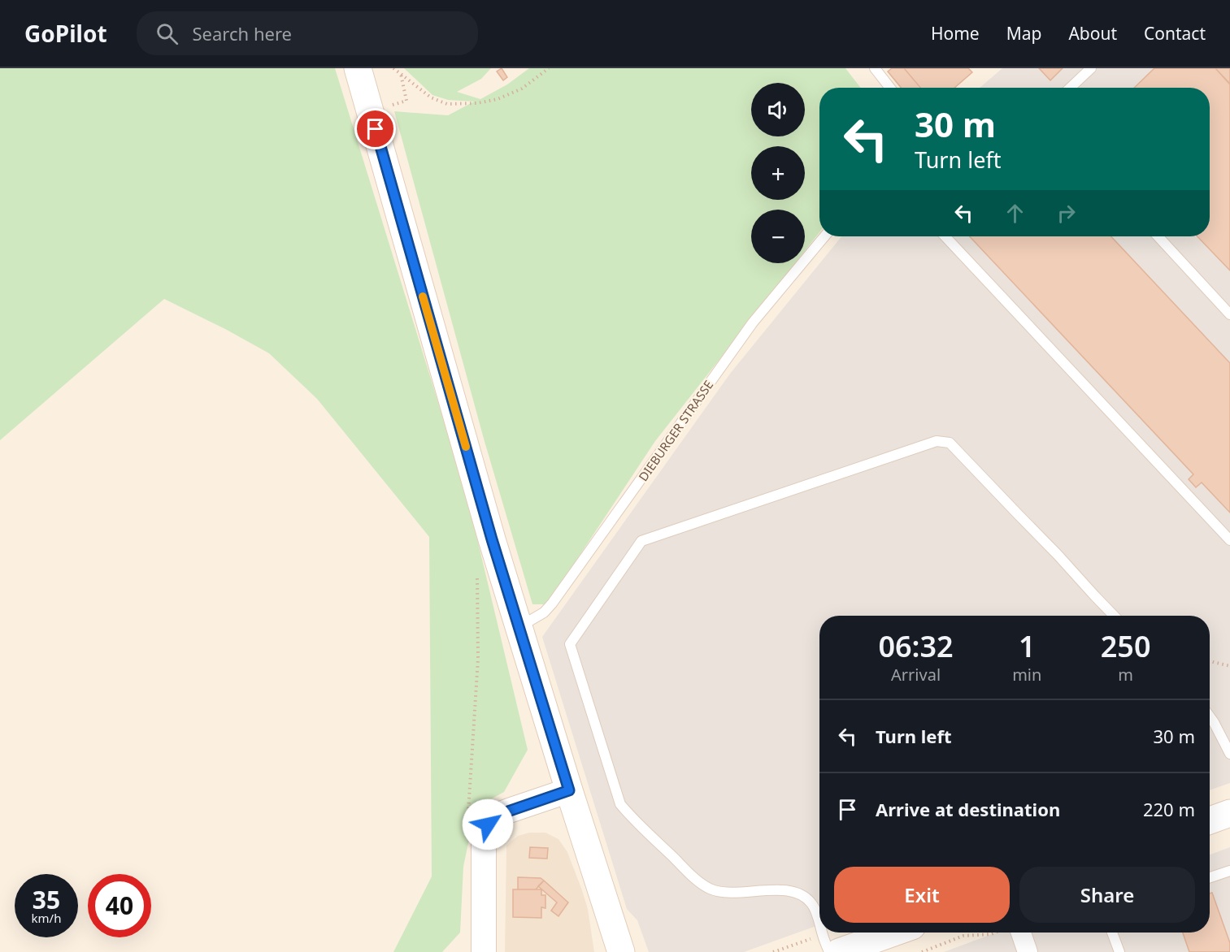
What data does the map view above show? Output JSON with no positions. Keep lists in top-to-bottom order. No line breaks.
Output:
{"streets":{"lane":["DIEBURGER STRASSE"]},"page":{"header":"GoPilot","search":"Search here","nav":["Home","Map","About","Contact"],"map_buttons":["+","−"],"turn":["30 m","Turn left"],"eta":["06:32","Arrival","1","min","250","m"],"list":[{"name":"Turn left","value":"30 m"},{"name":"Arrive at destination","value":"220 m"}],"buttons":["Exit","Share"],"speed":"35 km/h","limit":"40"}}
